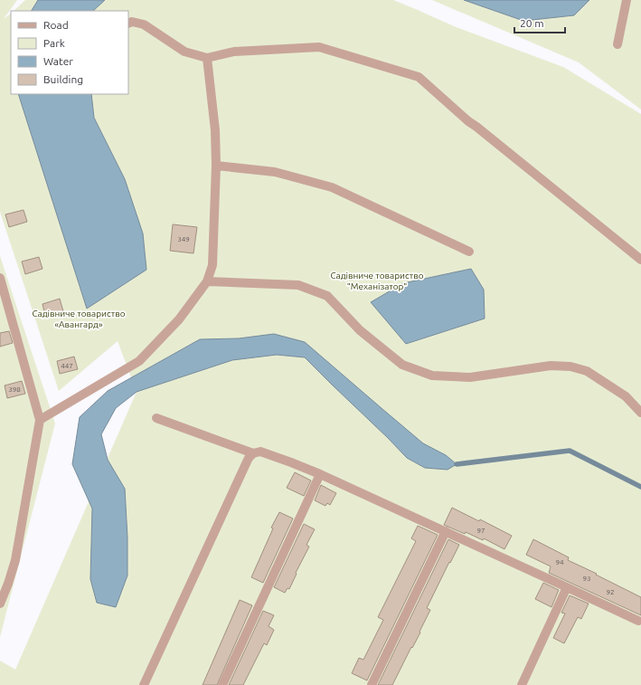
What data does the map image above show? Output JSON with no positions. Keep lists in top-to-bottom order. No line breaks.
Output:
{"parks":["Садівниче товариство \"Механізатор\"","Садівниче товариство «Авангард»"],"house_numbers":["349","447","398","97","94","93","92"],"legend":["Road","Park","Water","Building"],"scale_bar":"20 m"}
